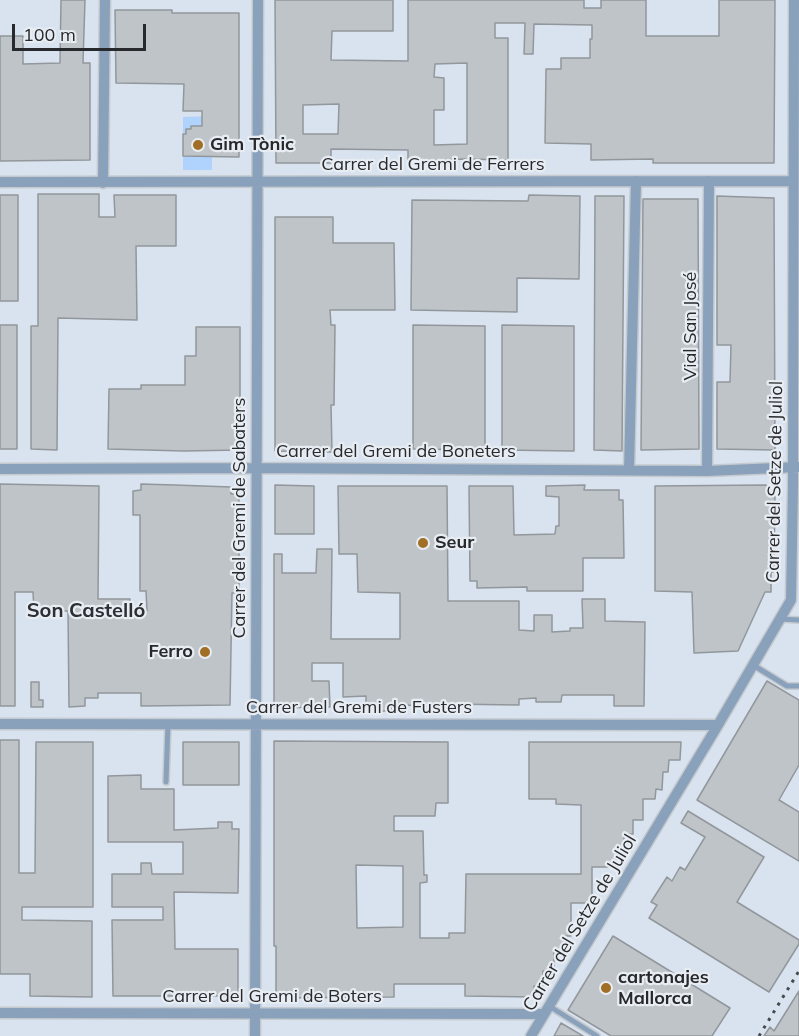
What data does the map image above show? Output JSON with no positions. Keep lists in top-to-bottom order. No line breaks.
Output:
{"streets":{"street":["Carrer del Gremi de Ferrers","Vial San José","Carrer del Gremi de Boneters","Carrer del Setze de Juliol","Carrer del Gremi de Sabaters","Carrer del Gremi de Fusters","Carrer del Gremi de Boters"]},"crossings":[["Carrer del Gremi de Ferrers","Vial San José"],["Carrer del Gremi de Ferrers","Carrer del Setze de Juliol"],["Carrer del Gremi de Ferrers","Carrer del Gremi de Sabaters"],["Vial San José","Carrer del Gremi de Boneters"],["Carrer del Gremi de Boneters","Carrer del Setze de Juliol"],["Carrer del Gremi de Boneters","Carrer del Gremi de Sabaters"],["Carrer del Setze de Juliol","Carrer del Gremi de Fusters"],["Carrer del Setze de Juliol","Carrer del Gremi de Boters"],["Carrer del Gremi de Sabaters","Carrer del Gremi de Fusters"],["Carrer del Gremi de Sabaters","Carrer del Gremi de Boters"]],"districts":["Son Castelló"],"places":["Gim Tònic","Seur","Ferro","cartonajes Mallorca"],"scale_bar":"100 m"}
